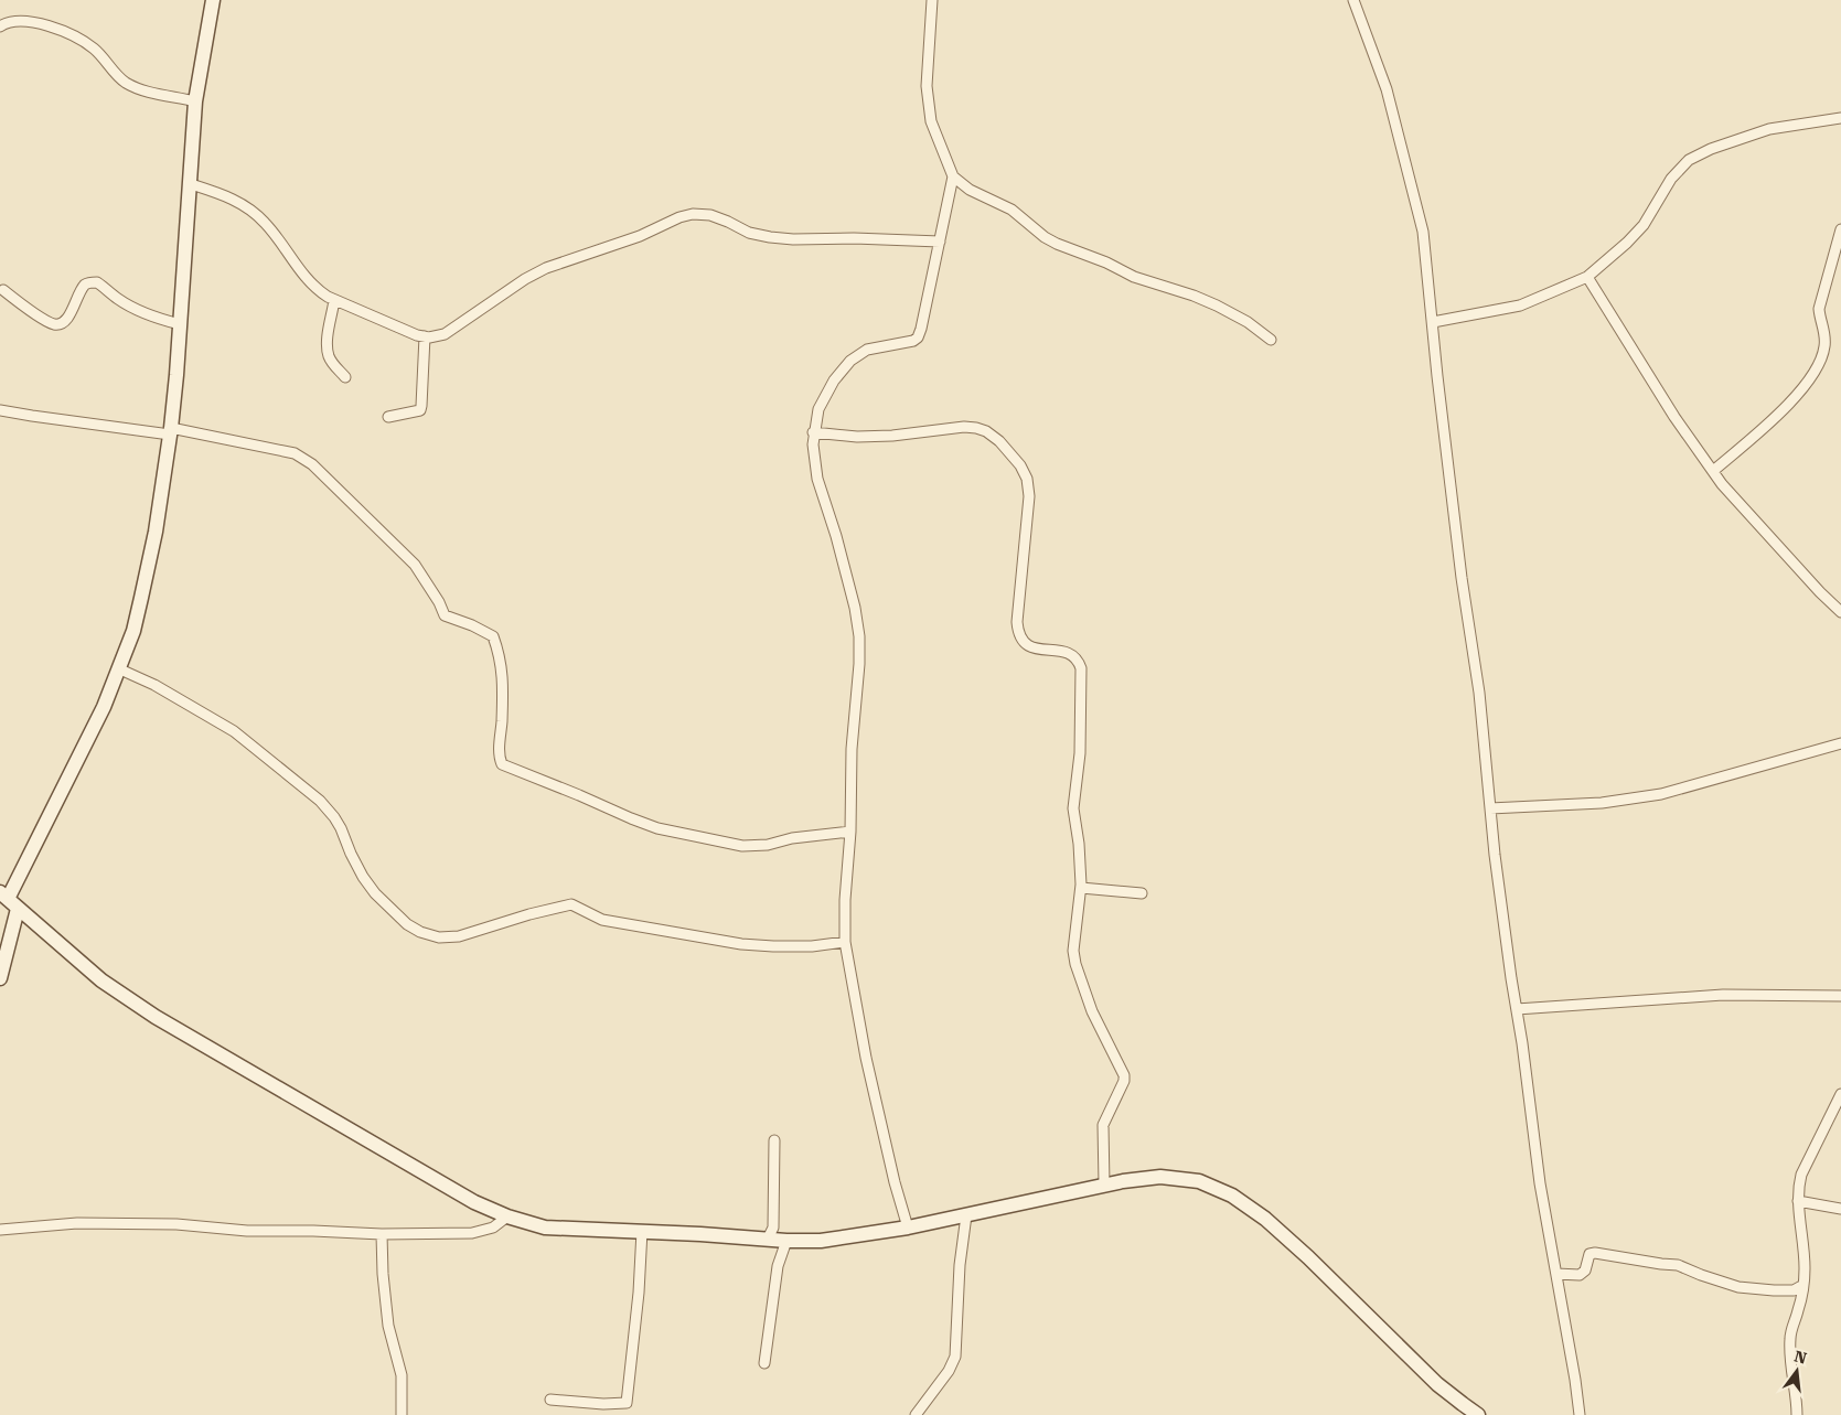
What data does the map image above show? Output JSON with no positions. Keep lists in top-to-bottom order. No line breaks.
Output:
{"north":"top"}
